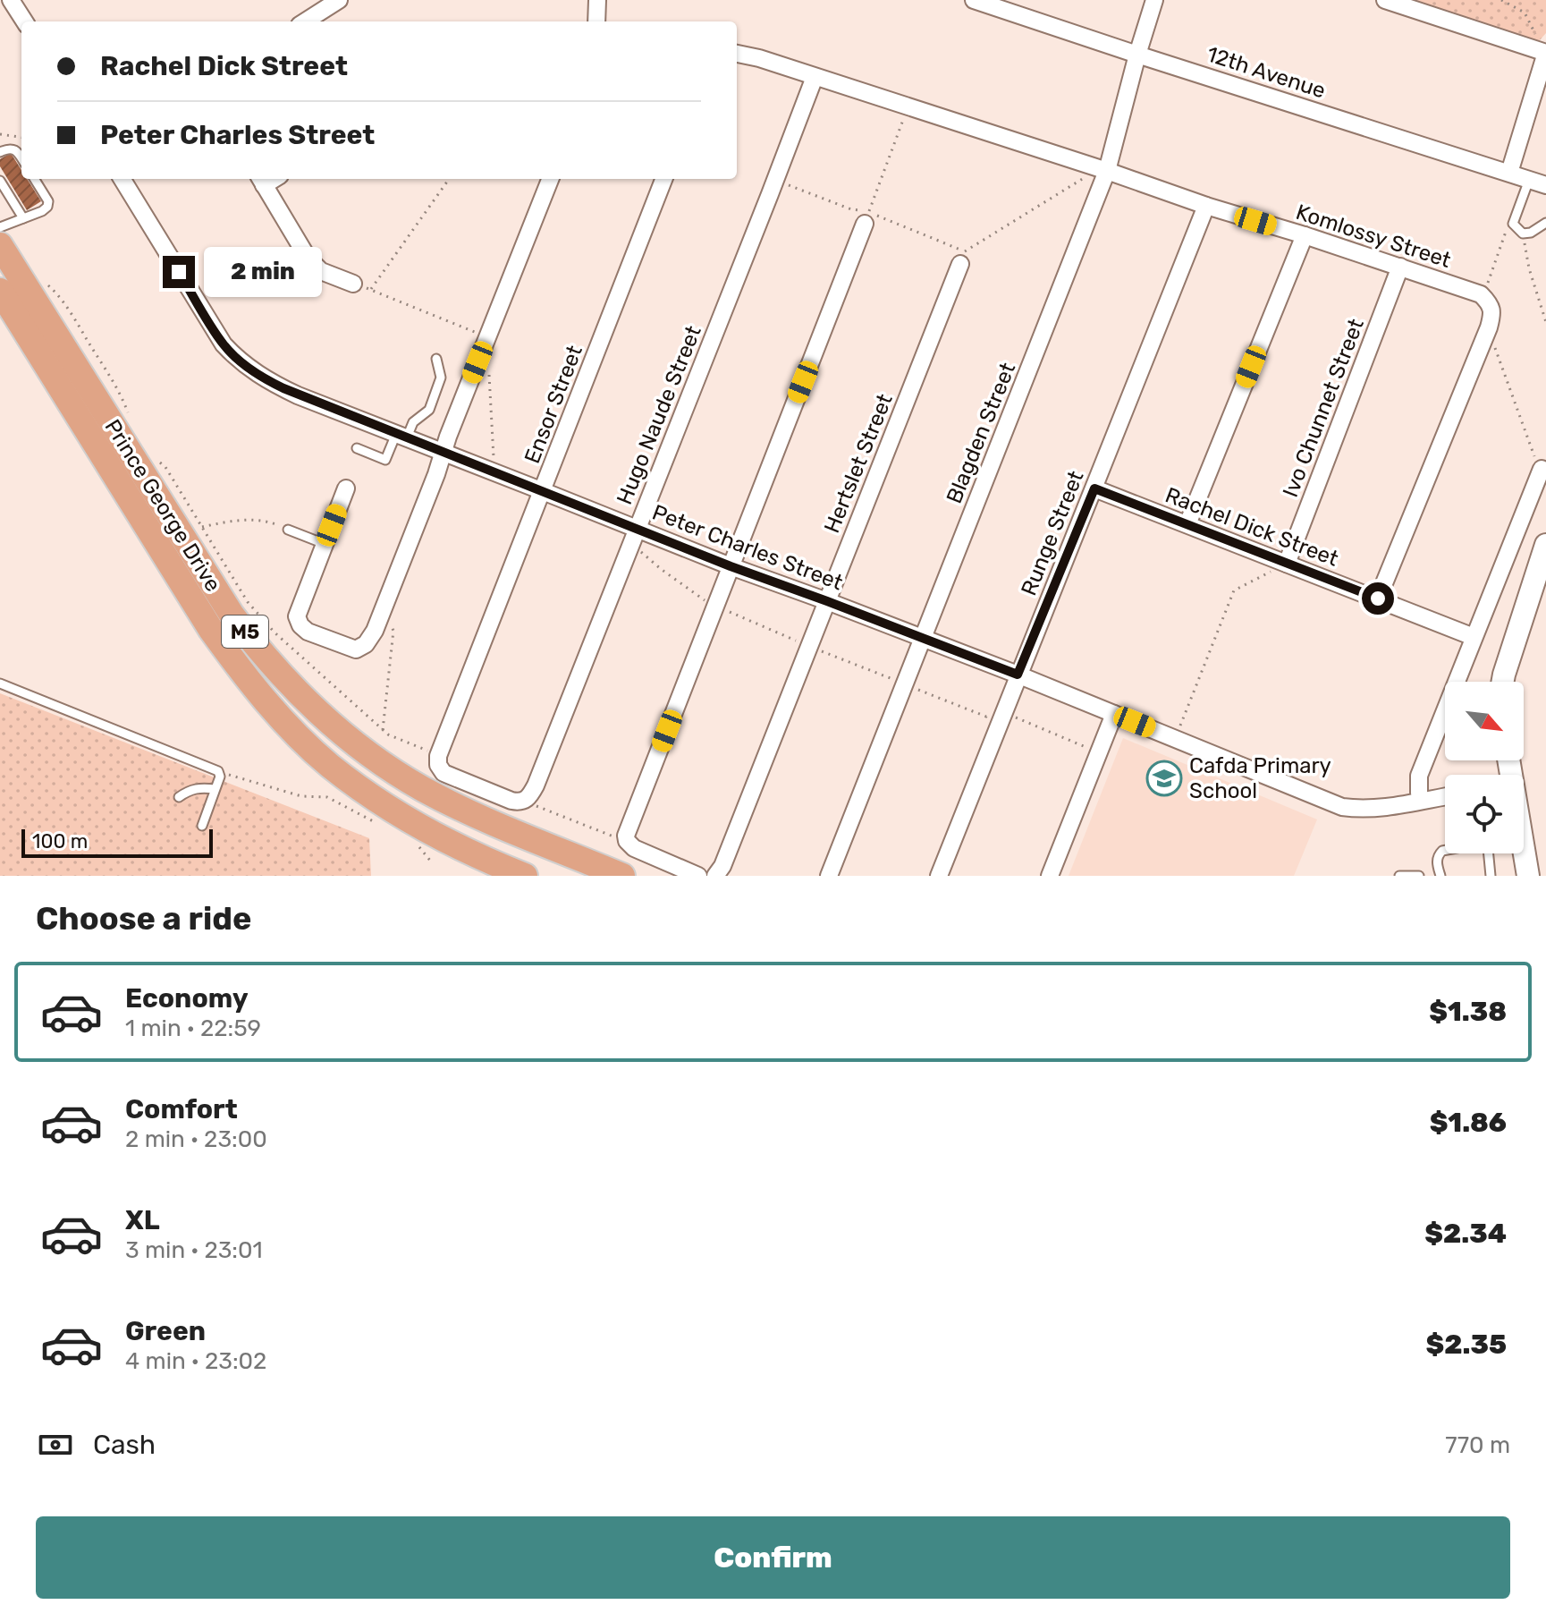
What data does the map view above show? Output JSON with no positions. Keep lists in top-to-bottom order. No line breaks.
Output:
{"streets":{"main road":["Prince George Drive","M5"],"street":["12th Avenue","Komlossy Street","Ensor Street","Ivo Chunnet Street","Hugo Naude Street","Blagden Street","Hertslet Street","Rachel Dick Street","Runge Street","Peter Charles Street"]},"crossings":[["12th Avenue","Blagden Street"],["Komlossy Street","Ivo Chunnet Street"],["Komlossy Street","Hugo Naude Street"],["Komlossy Street","Blagden Street"],["Komlossy Street","Runge Street"],["Ensor Street","Hugo Naude Street"],["Ensor Street","Peter Charles Street"],["Ivo Chunnet Street","Rachel Dick Street"],["Hugo Naude Street","Peter Charles Street"],["Blagden Street","Peter Charles Street"],["Hertslet Street","Peter Charles Street"],["Rachel Dick Street","Runge Street"],["Runge Street","Peter Charles Street"]],"places":{"school or university":["Cafda Primary School"]},"scale_bar":"100 m","north":"bottom right","page":{"banner":["Rachel Dick Street","Peter Charles Street"],"bubble":"2 min","scale":"100 m","heading":"Choose a ride","list":[{"name":"Economy","note":"1 min · 22:59","value":"$1.38"},{"name":"Comfort","note":"2 min · 23:00","value":"$1.86"},{"name":"XL","note":"3 min · 23:01","value":"$2.34"},{"name":"Green","note":"4 min · 23:02","value":"$2.35"}],"pay":["Cash","770 m"],"buttons":"Confirm"}}
